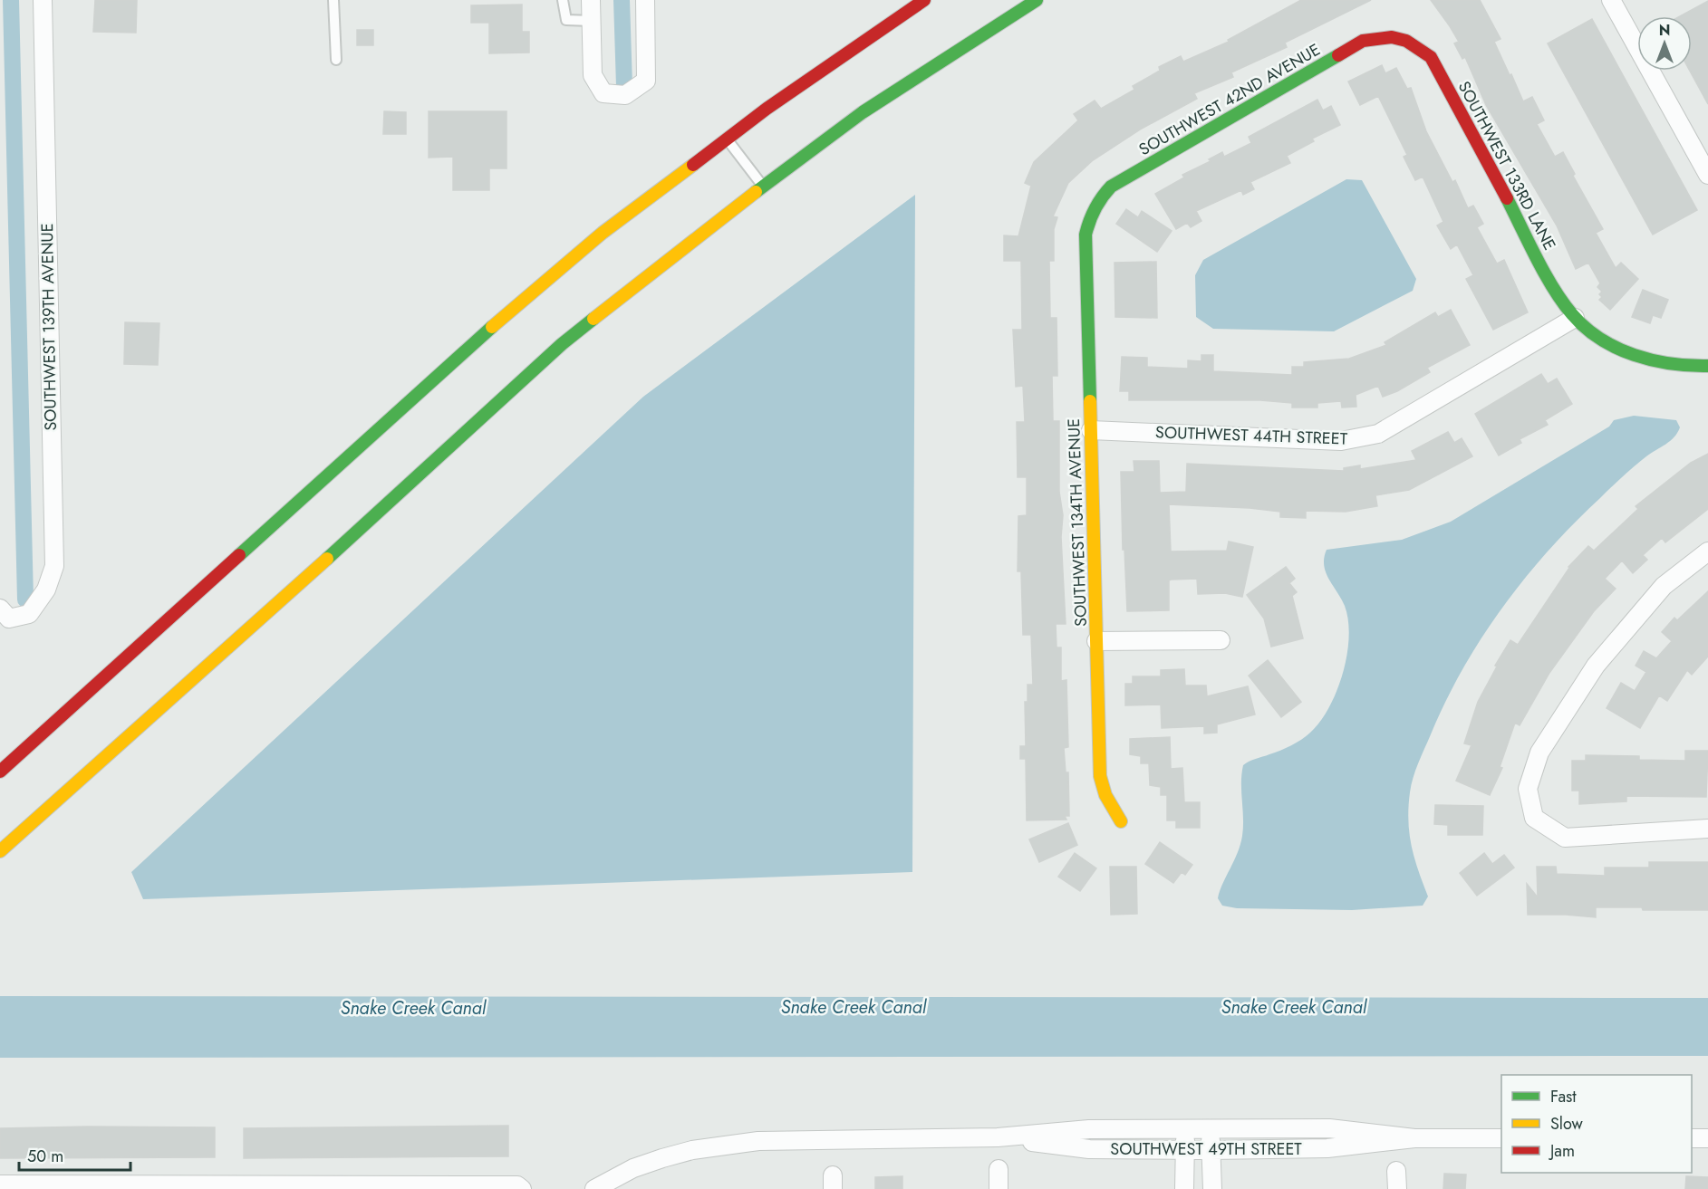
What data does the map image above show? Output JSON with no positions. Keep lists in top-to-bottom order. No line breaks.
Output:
{"streets":{"main road":["SOUTHWEST 42ND AVENUE","SOUTHWEST 133RD LANE","SOUTHWEST 134TH AVENUE"],"street":["SOUTHWEST 139TH AVENUE","SOUTHWEST 44TH STREET","SOUTHWEST 49TH STREET"]},"crossings":[["SOUTHWEST 42ND AVENUE","SOUTHWEST 133RD LANE"],["SOUTHWEST 42ND AVENUE","SOUTHWEST 134TH AVENUE"],["SOUTHWEST 133RD LANE","SOUTHWEST 44TH STREET"],["SOUTHWEST 44TH STREET","SOUTHWEST 134TH AVENUE"]],"water":["Snake Creek Canal"],"legend":["Fast","Slow","Jam"],"scale_bar":"50 m","north":"top"}
